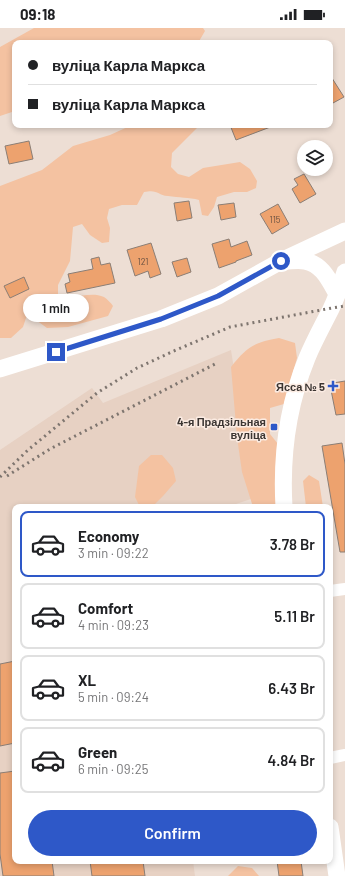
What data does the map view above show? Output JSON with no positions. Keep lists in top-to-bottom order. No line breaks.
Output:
{"places":{"health":["Ясса № 5"],"transit":["4-я Прадзільная вуліца"]},"house_numbers":["115","121"],"page":{"status":"09:18","banner":["вуліца Карла Маркса","вуліца Карла Маркса"],"bubble":"1 min","list":[{"name":"Economy","note":"3 min · 09:22","value":"3.78 Br"},{"name":"Comfort","note":"4 min · 09:23","value":"5.11 Br"},{"name":"XL","note":"5 min · 09:24","value":"6.43 Br"},{"name":"Green","note":"6 min · 09:25","value":"4.84 Br"}],"buttons":"Confirm"}}
